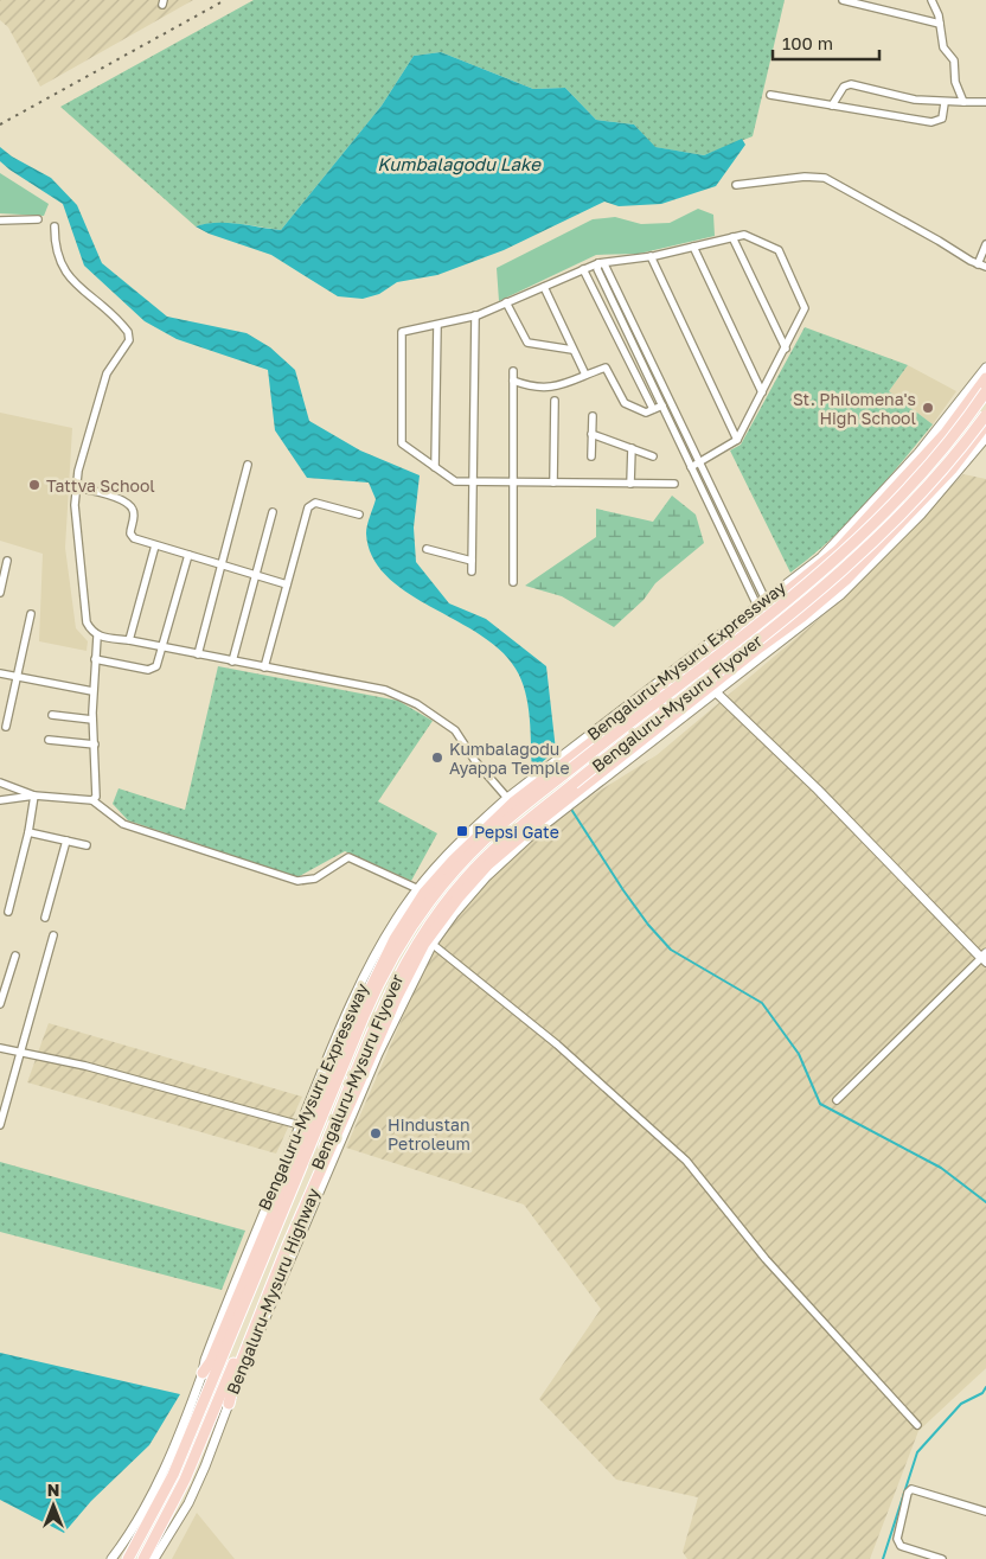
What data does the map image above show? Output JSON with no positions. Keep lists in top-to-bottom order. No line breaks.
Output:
{"streets":{"highway":["Bengaluru-Mysuru Expressway","Bengaluru-Mysuru Flyover","Bengaluru-Mysuru Highway"]},"crossings":[["Bengaluru-Mysuru Expressway","Bengaluru-Mysuru Flyover"]],"water":["Kumbalagodu Lake"],"places":{"other":["St. Philomena's High School","Tattva School","Kumbalagodu Ayappa Temple","Hindustan Petroleum"],"transit":["Pepsi Gate"]},"scale_bar":"100 m","north":"top"}
